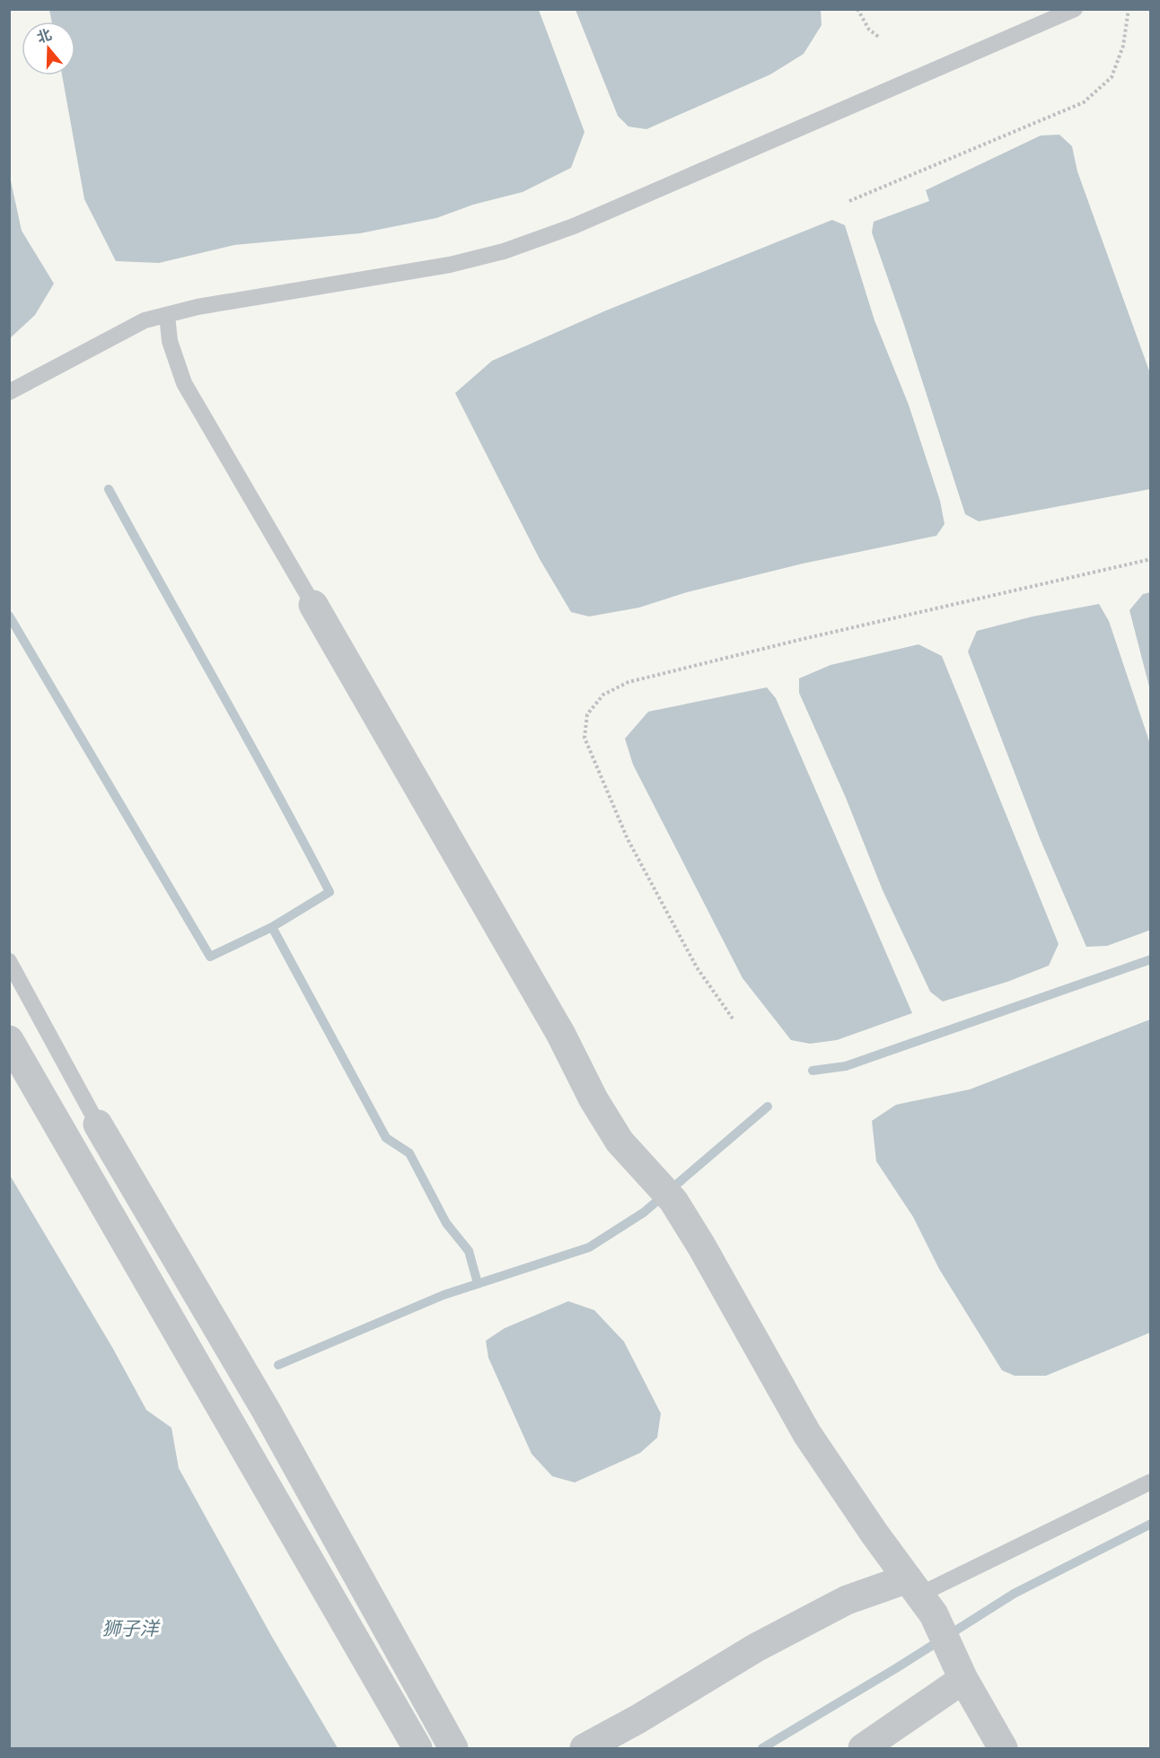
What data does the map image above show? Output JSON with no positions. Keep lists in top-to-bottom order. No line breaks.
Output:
{"water":["狮子洋"],"north":"top"}
